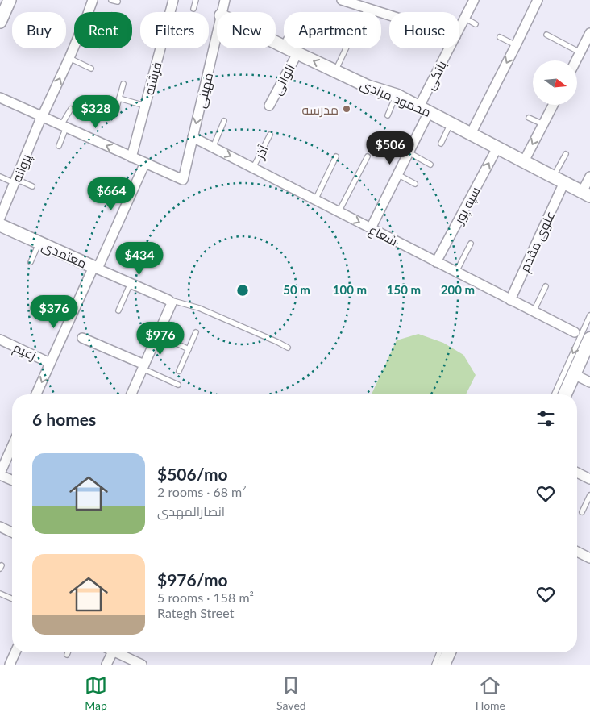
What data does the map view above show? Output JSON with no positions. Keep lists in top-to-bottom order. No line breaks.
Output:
{"streets":{"street":["بانکی","فرشته","الوانی","مهینی","محمود مرادی","پروانه","سپه پور","شعاع","علوی مقدم","معتمدی","زعیم"],"lane":["آذر"]},"crossings":[["بانکی","محمود مرادی"],["بانکی","شعاع"],["الوانی","محمود مرادی"],["مهینی","شعاع"],["محمود مرادی","سپه پور"],["محمود مرادی","علوی مقدم"],["آذر","شعاع"],["سپه پور","شعاع"],["شعاع","علوی مقدم"]],"one_way":["مهینی","سپه پور"],"places":["مدرسه"],"north":"right","page":{"chip":["Buy","Rent","Filters","New","Apartment","House"],"price":["$328","$506","$664","$434","$376","$976"],"heading":"6 homes","list":[{"name":"$506/mo","note":"2 rooms · 68 m² · انصارالمهدی"},{"name":"$976/mo","note":"5 rooms · 158 m² · Rategh Street"}],"tabs":["Map","Saved","Home"]},"rings":["50 m","100 m","150 m","200 m"]}
